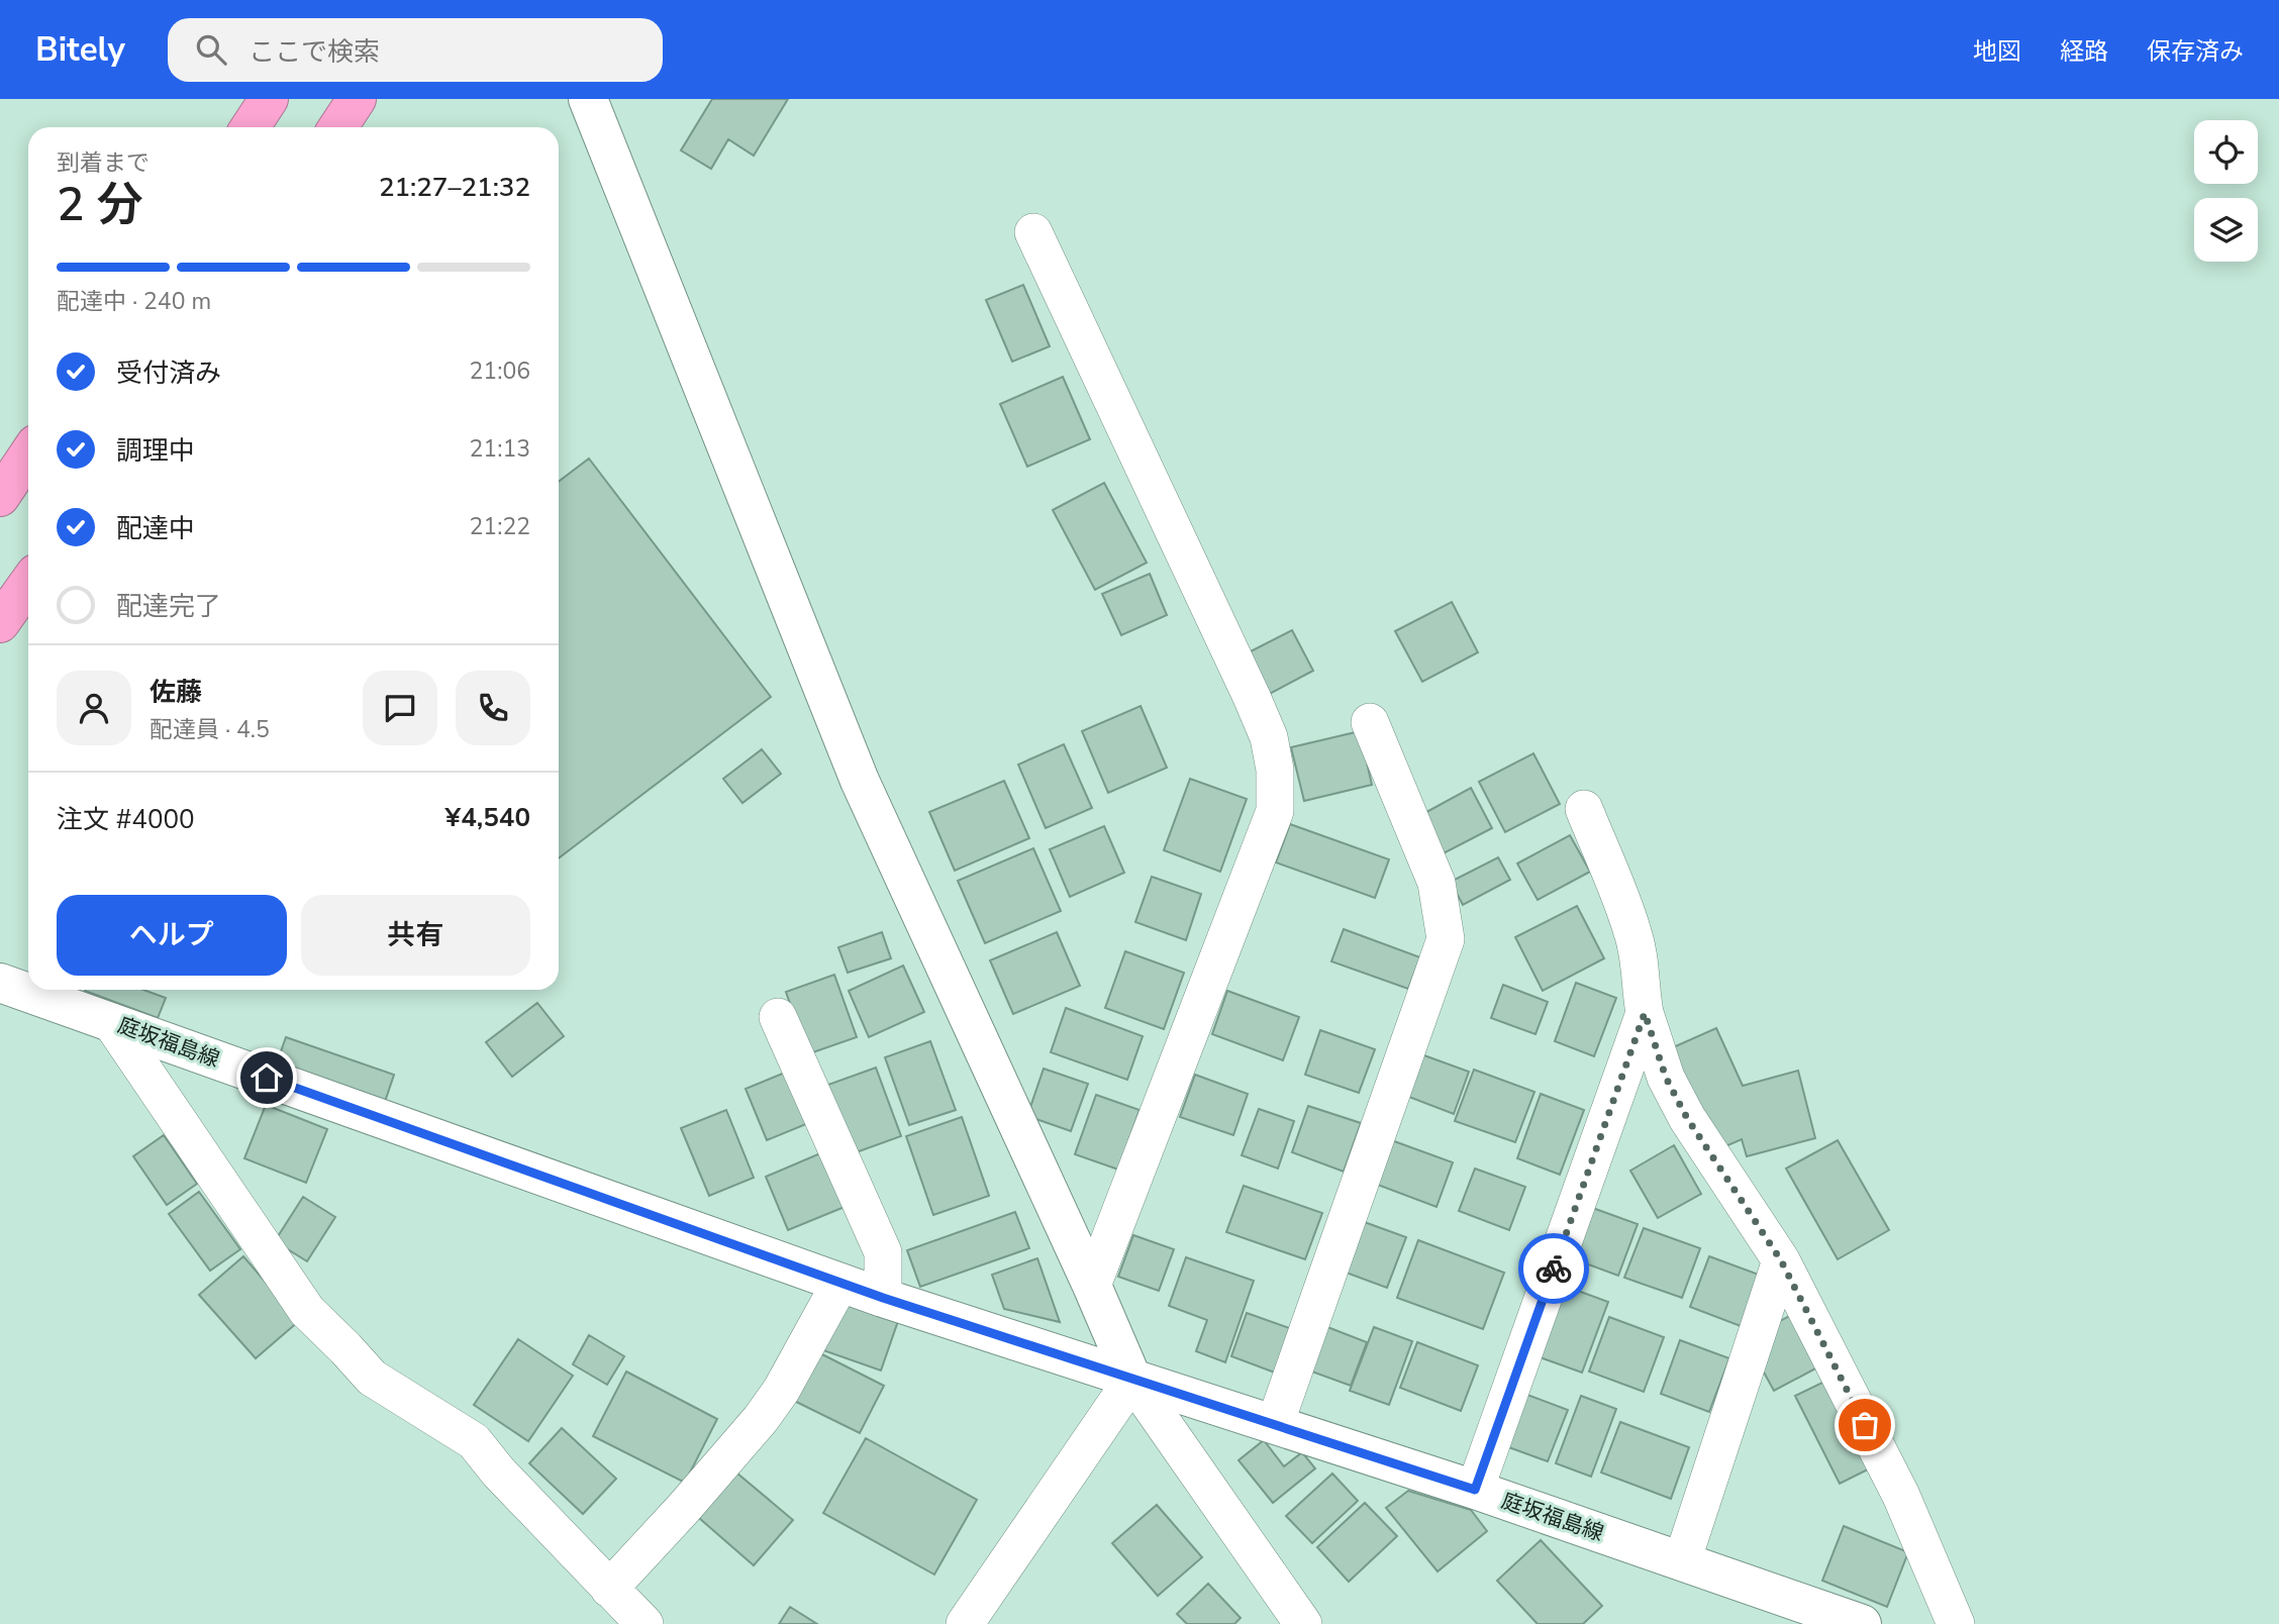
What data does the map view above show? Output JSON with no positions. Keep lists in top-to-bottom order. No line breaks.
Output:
{"streets":{"main road":["庭坂福島線"]},"page":{"header":"Bitely","search":"ここで検索","nav":["地図","経路","保存済み"],"heading":["2 分","到着まで","21:27–21:32"],"panel":["佐藤","配達員 · 4.5","注文 #4000","¥4,540"],"bar":"配達中 · 240 m","list":[["受付済み","21:06"],["調理中","21:13"],["配達中","21:22"],"配達完了"],"buttons":["ヘルプ","共有"]}}
